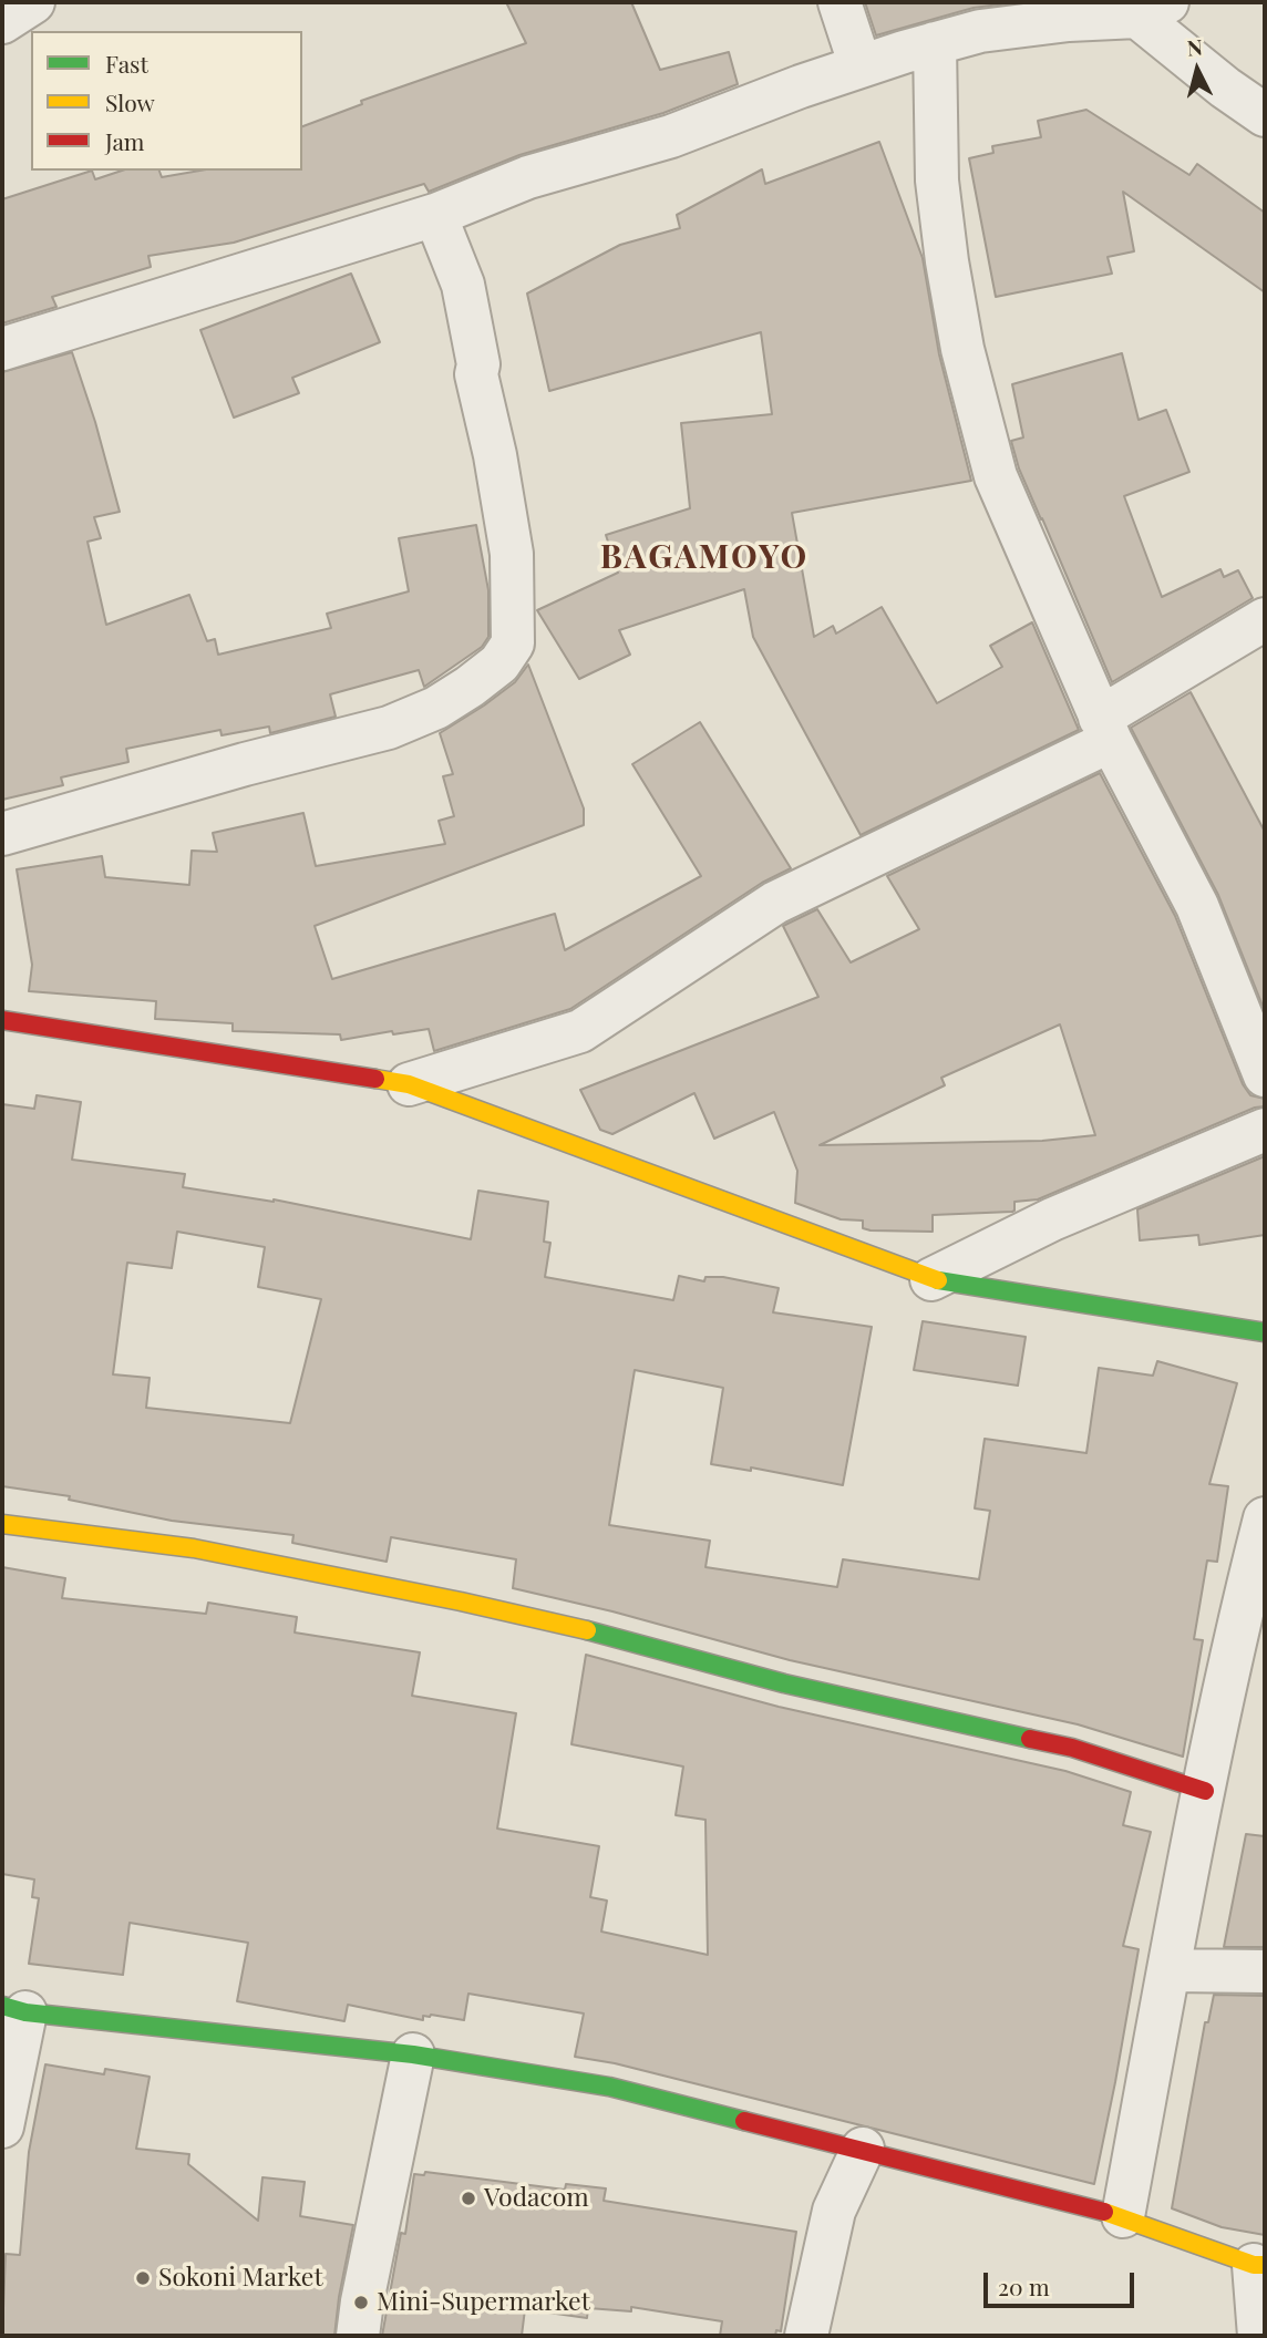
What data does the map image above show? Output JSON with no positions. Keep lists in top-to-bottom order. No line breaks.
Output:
{"districts":["BAGAMOYO"],"places":["Vodacom","Sokoni Market","Mini-Supermarket"],"legend":["Fast","Slow","Jam"],"scale_bar":"20 m","north":"top"}
